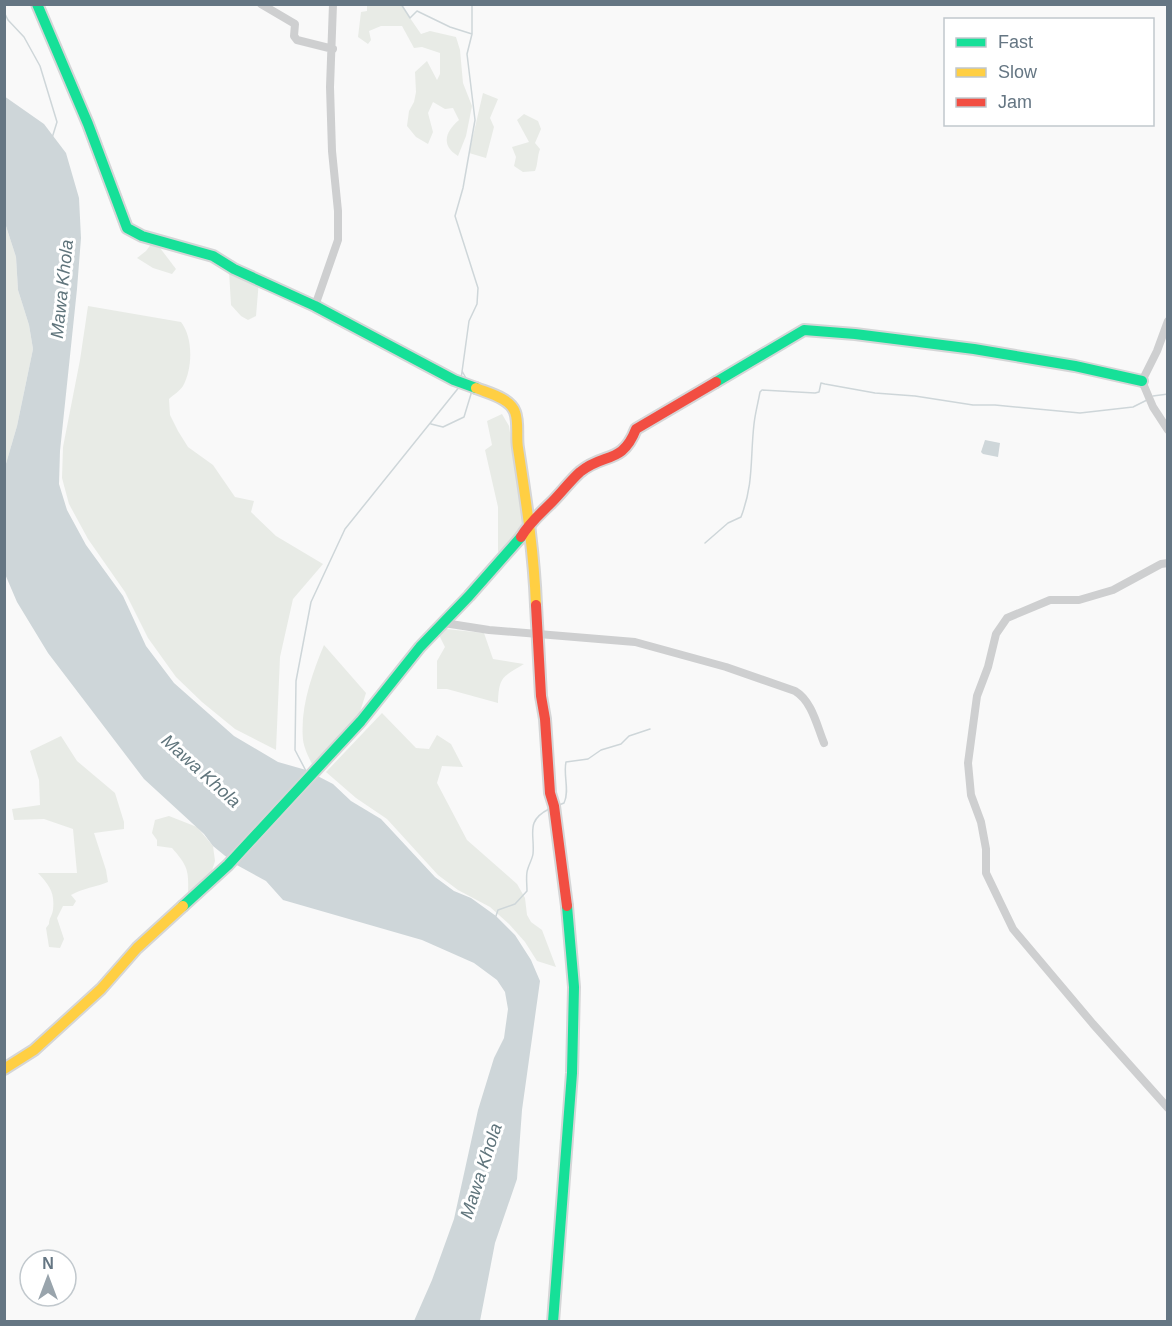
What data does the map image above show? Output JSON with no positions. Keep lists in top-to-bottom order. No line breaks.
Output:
{"water":["Mawa Khola"],"legend":["Fast","Slow","Jam"],"north":"top"}
